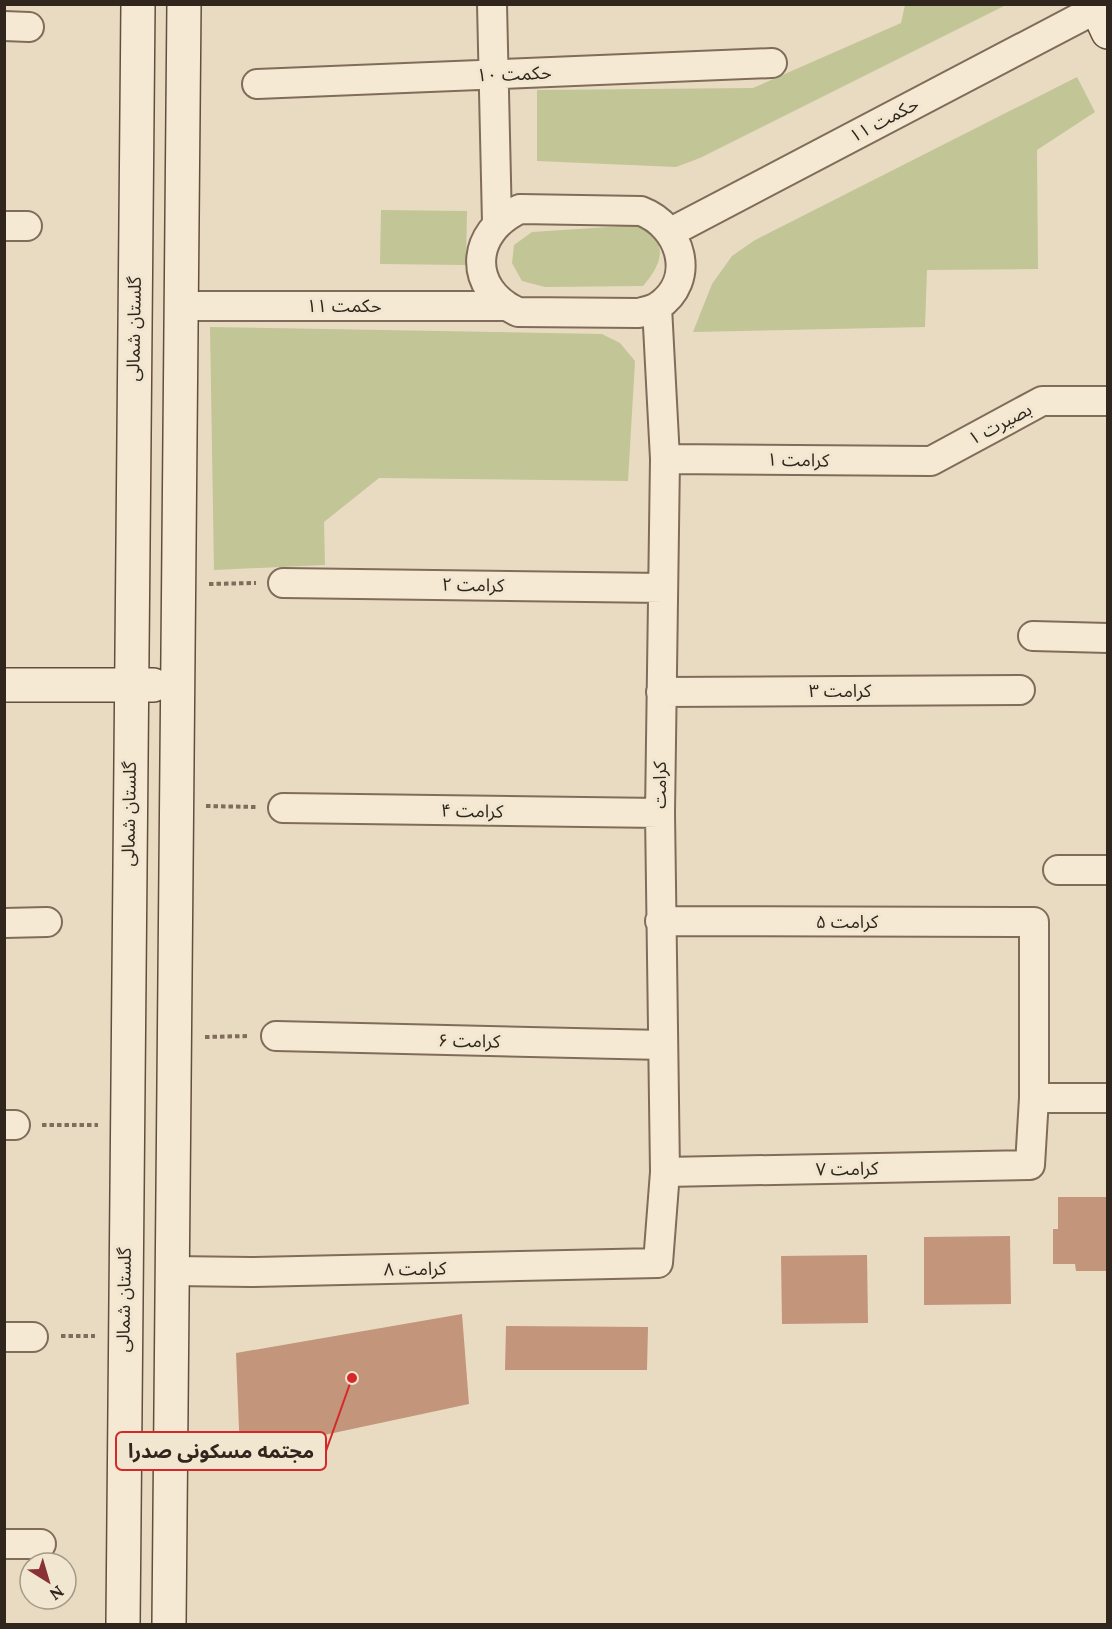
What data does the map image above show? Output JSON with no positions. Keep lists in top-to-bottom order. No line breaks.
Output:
{"streets":{"main road":["گلستان شمالی"],"street":["حکمت ۱۰","حکمت ۱۱","بصیرت ۱","کرامت ۱","کرامت ۲","کرامت ۳","کرامت","کرامت ۴","کرامت ۵","کرامت ۶","کرامت ۷","کرامت ۸"]},"crossings":[["حکمت ۱۱","کرامت"],["بصیرت ۱","کرامت ۱"],["کرامت ۱","کرامت"],["کرامت ۲","کرامت"],["کرامت ۳","کرامت"],["کرامت","کرامت ۴"],["کرامت","کرامت ۵"],["کرامت","کرامت ۶"],["کرامت","کرامت ۷"],["کرامت","کرامت ۸"],["کرامت ۵","کرامت ۷"]],"places":["مجتمه مسکونی صدرا"],"north":"bottom right"}
